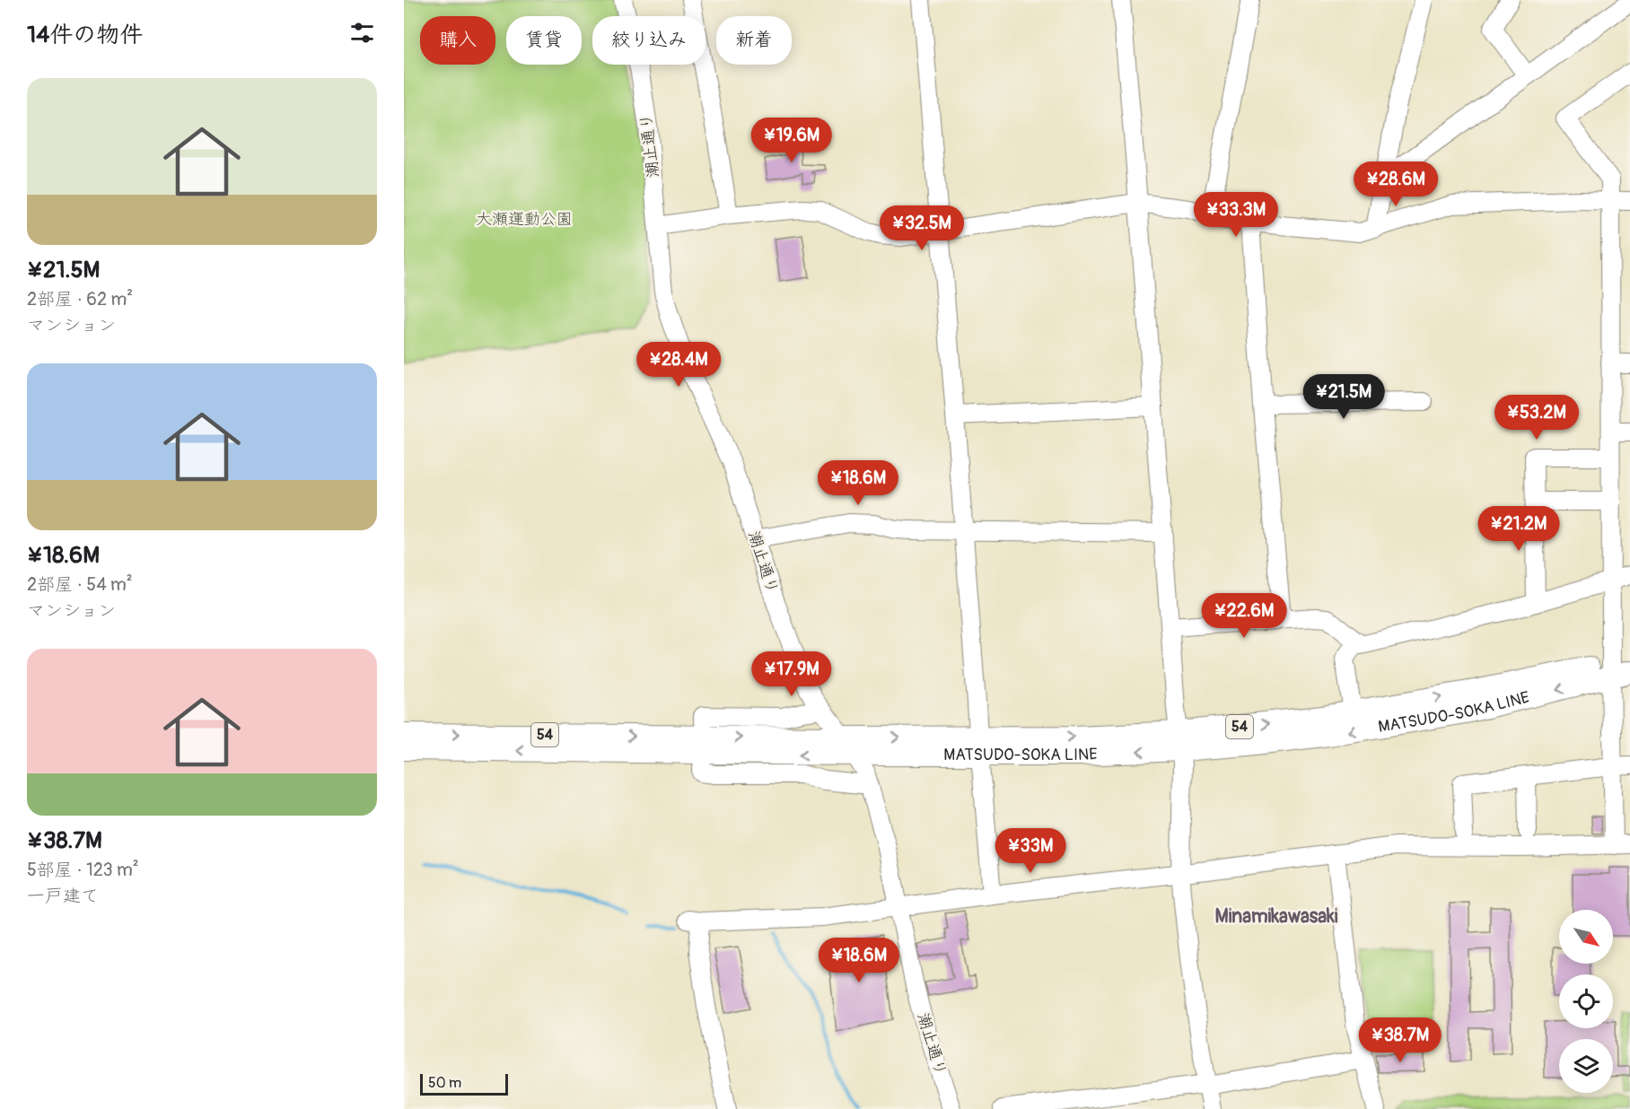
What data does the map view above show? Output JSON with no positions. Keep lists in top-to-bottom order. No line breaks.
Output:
{"streets":{"main road":["MATSUDO-SOKA LINE","54"],"street":["潮止通り"]},"crossings":[["潮止通り","MATSUDO-SOKA LINE"]],"districts":["Minamikawasaki"],"parks":["大瀬運動公園"],"scale_bar":"50 m","north":"bottom right","page":{"heading":"14件の物件","chip":["購入","賃貸","絞り込み","新着"],"list":[{"name":"¥21.5M","note":"2部屋 · 62 m² · マンション"},{"name":"¥18.6M","note":"2部屋 · 54 m² · マンション"},{"name":"¥38.7M","note":"5部屋 · 123 m² · 一戸建て"}],"price":["¥19.6M","¥28.6M","¥33.3M","¥32.5M","¥28.4M","¥21.5M","¥53.2M","¥18.6M","¥21.2M","¥22.6M","¥17.9M","¥33M","¥18.6M","¥38.7M"],"scale":"50 m"}}
